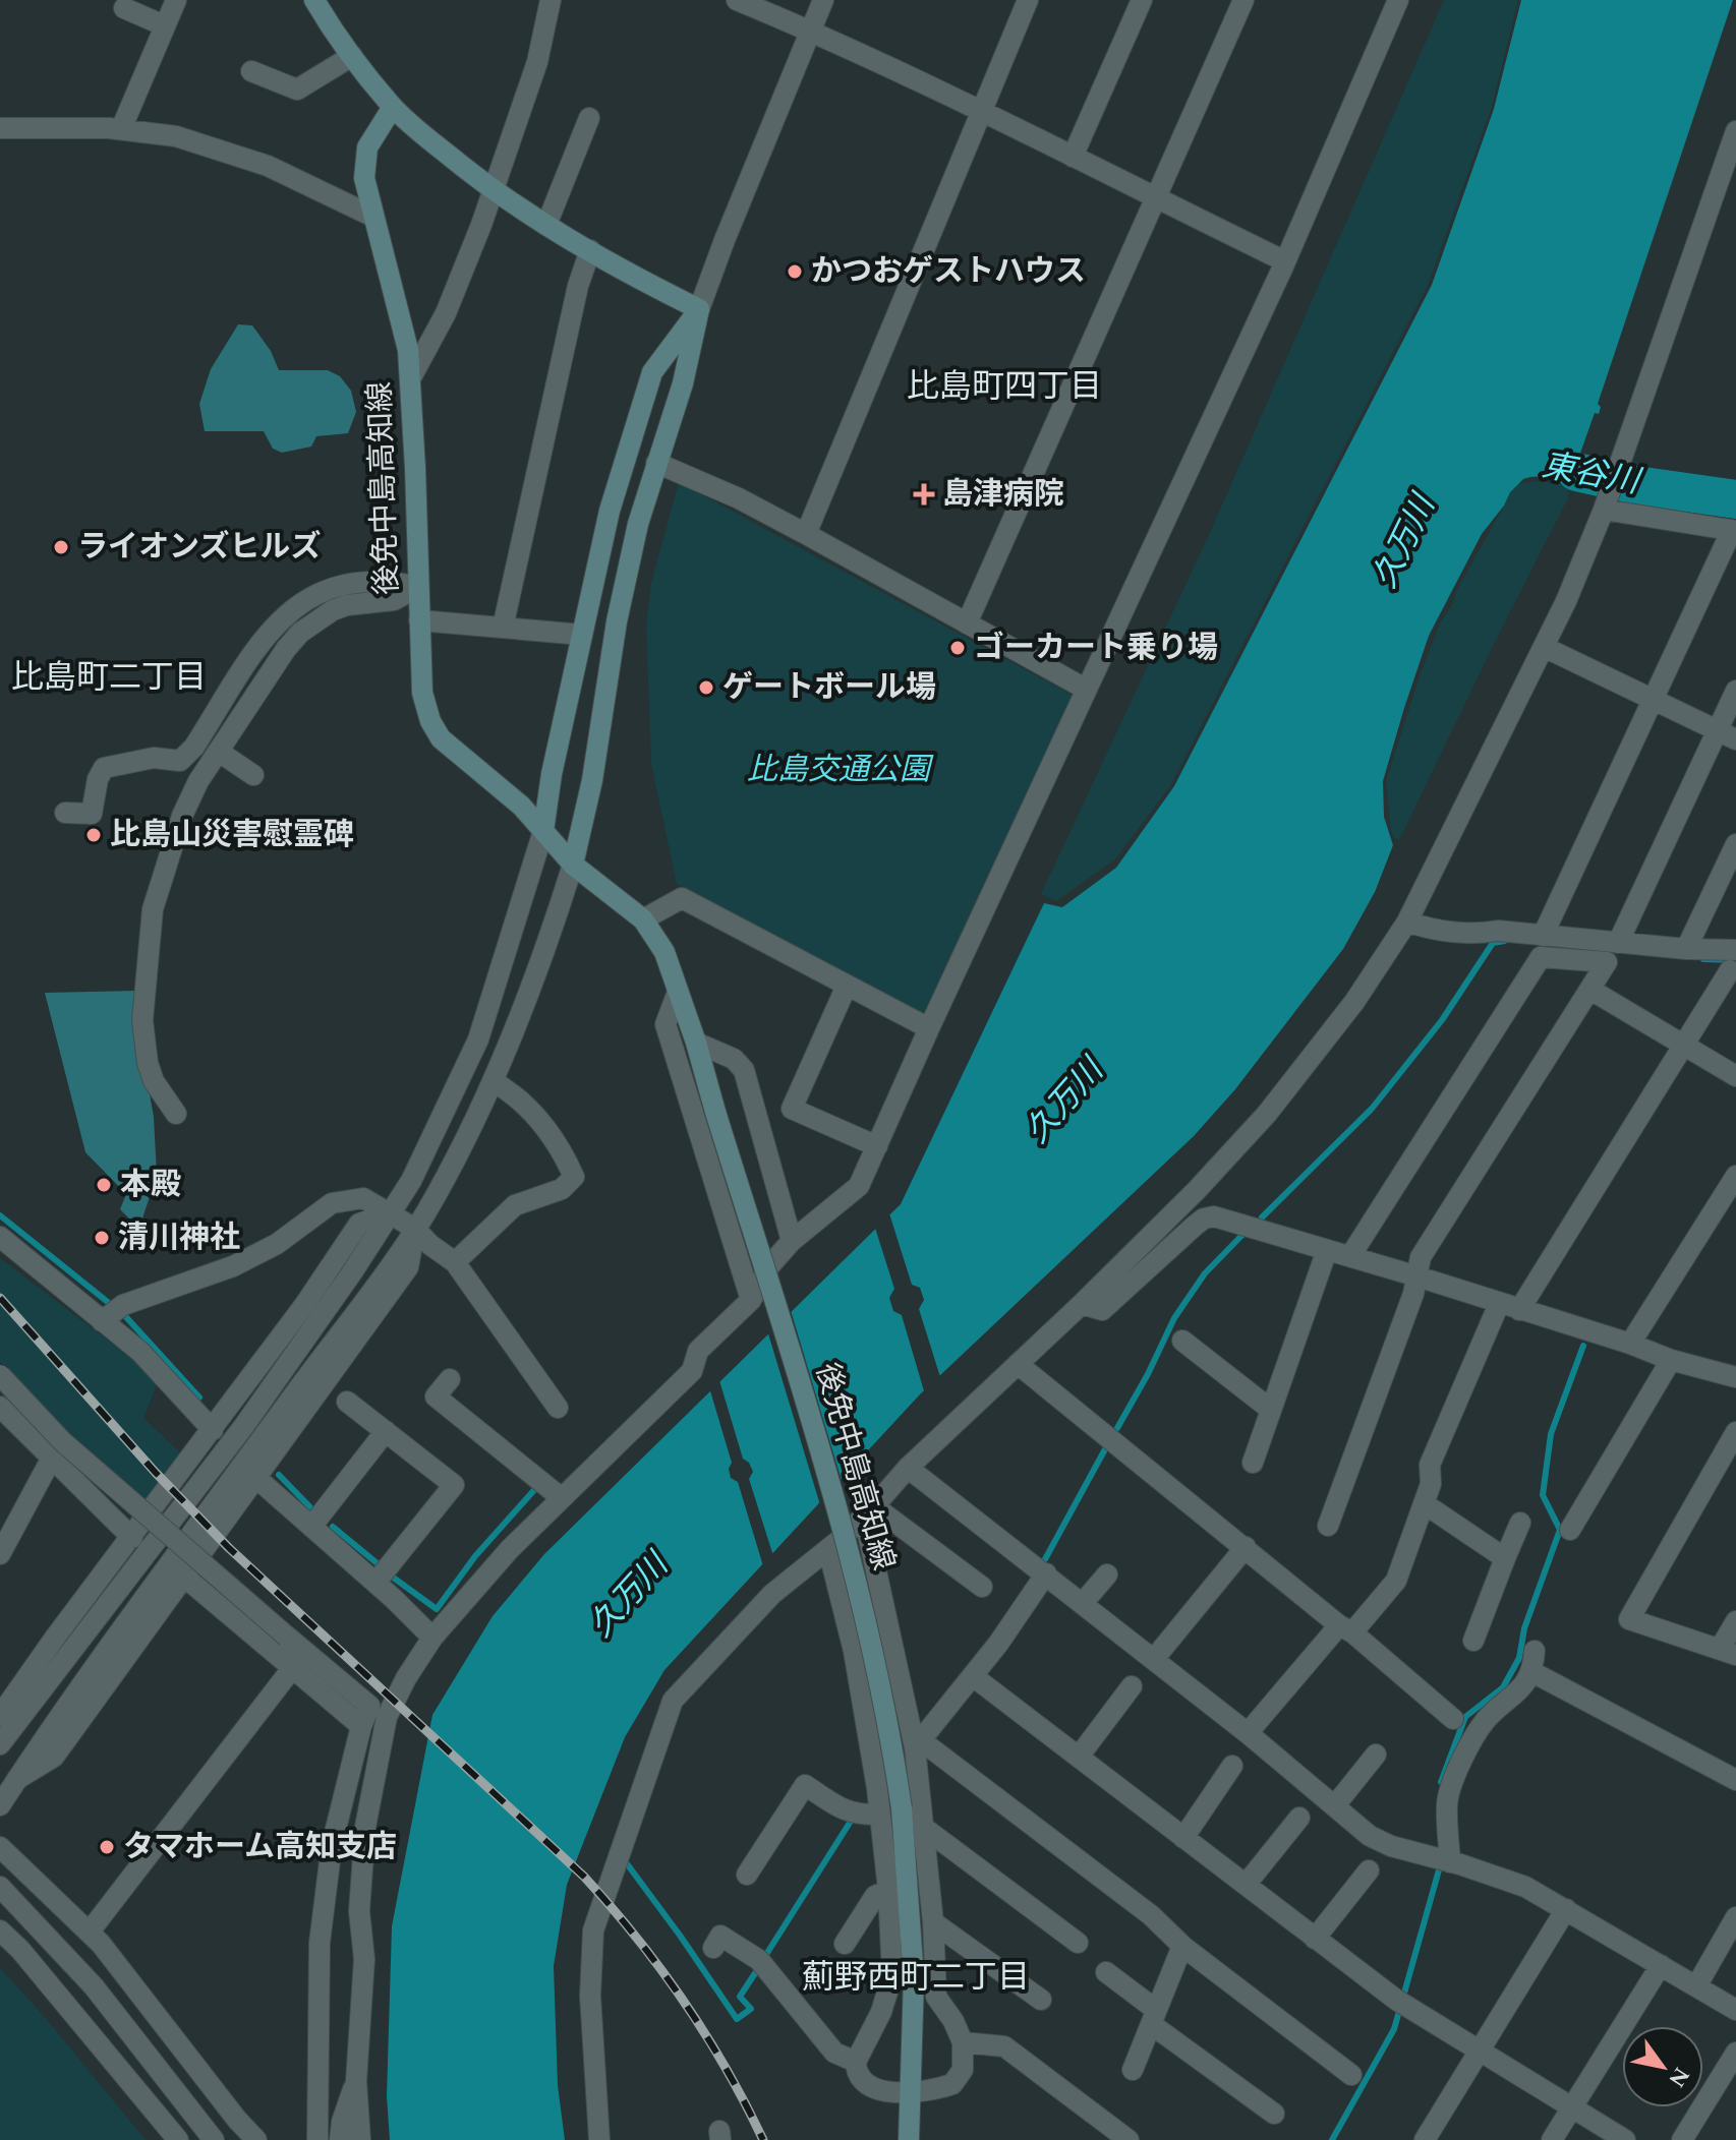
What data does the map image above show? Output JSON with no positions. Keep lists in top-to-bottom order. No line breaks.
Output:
{"streets":{"main road":["後免中島高知線"]},"districts":["比島町四丁目","比島町二丁目","薊野西町二丁目"],"water":["東谷川","久万川"],"parks":["比島交通公園"],"places":{"other":["かつおゲストハウス","ライオンズヒルズ","ゴーカート乗り場","ゲートボール場","比島山災害慰霊碑","本殿","清川神社","タマホーム高知支店"],"health":["島津病院"]},"north":"bottom right"}
